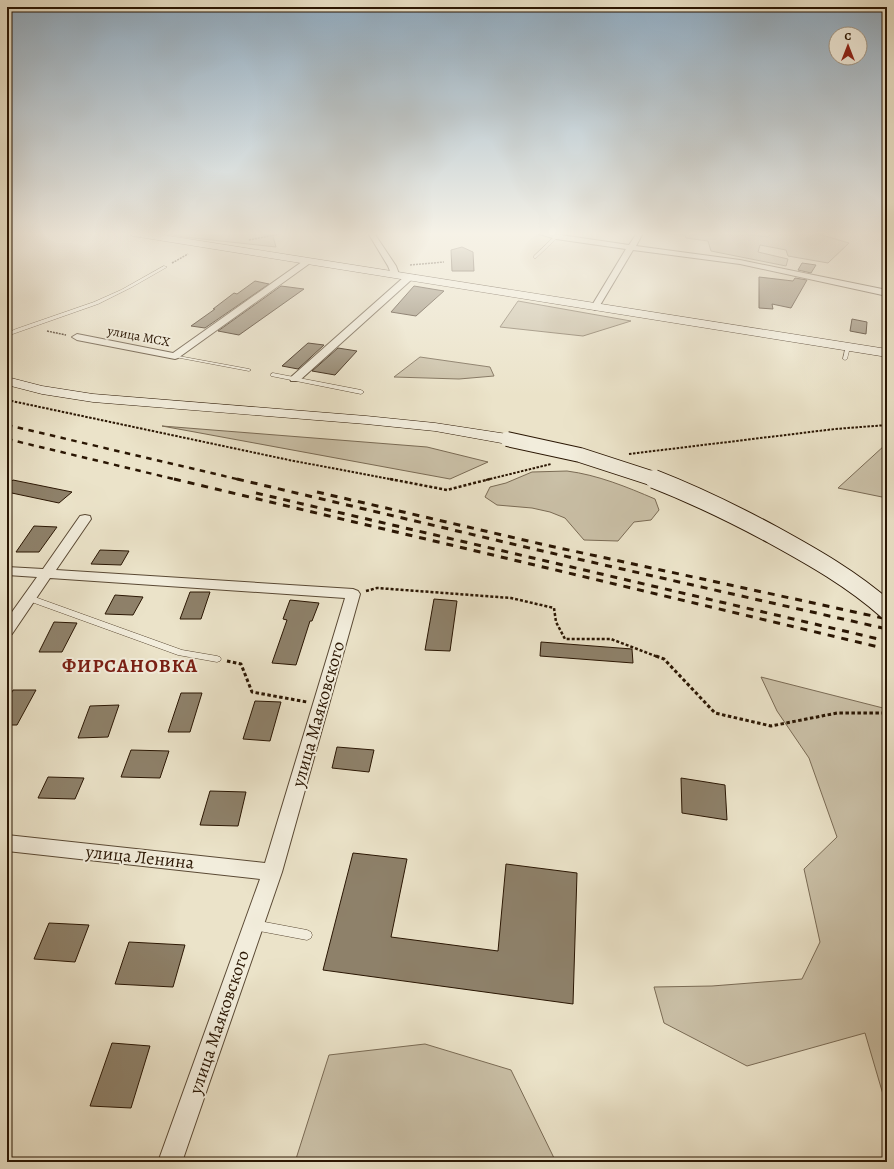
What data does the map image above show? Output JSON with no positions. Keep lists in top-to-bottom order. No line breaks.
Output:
{"streets":{"street":["улица МСХ","улица Маяковского","улица Ленина"]},"crossings":[["улица Маяковского","улица Ленина"]],"districts":["ФИРСАНОВКА"],"north":"top"}
